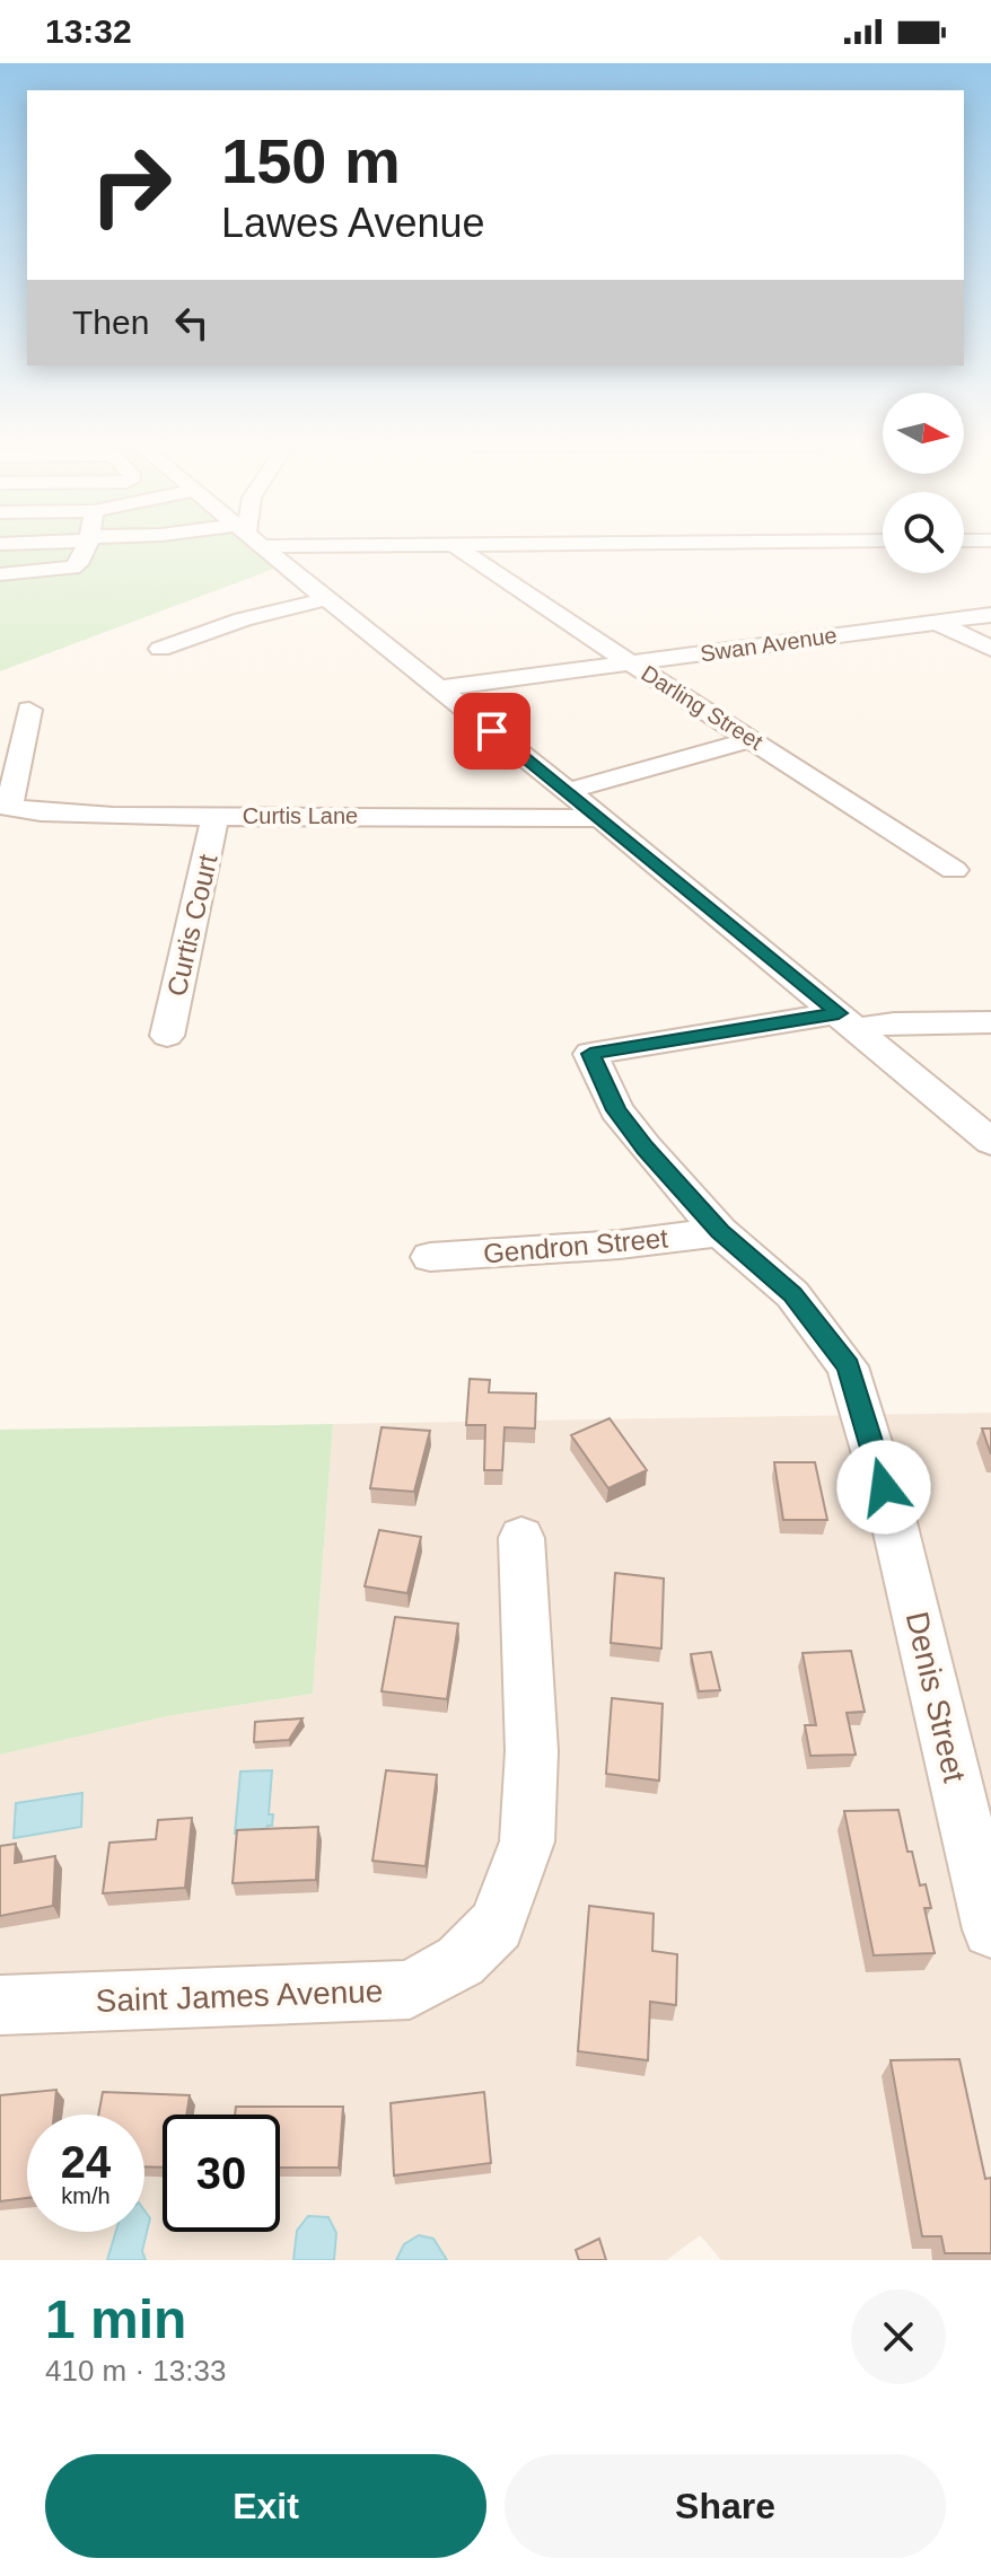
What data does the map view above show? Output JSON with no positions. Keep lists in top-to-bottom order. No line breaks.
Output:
{"streets":{"street":["Swan Avenue","Darling Street","Curtis Lane","Curtis Court","Gendron Street","Denis Street","Saint James Avenue"]},"crossings":[["Swan Avenue","Darling Street"],["Curtis Lane","Curtis Court"],["Gendron Street","Denis Street"]],"north":"right","page":{"status":"13:32","turn":["150 m","Lawes Avenue"],"then":"Then","speed":"24 km/h","limit":"30","heading":["1 min","410 m · 13:33"],"buttons":["Exit","Share"]}}
